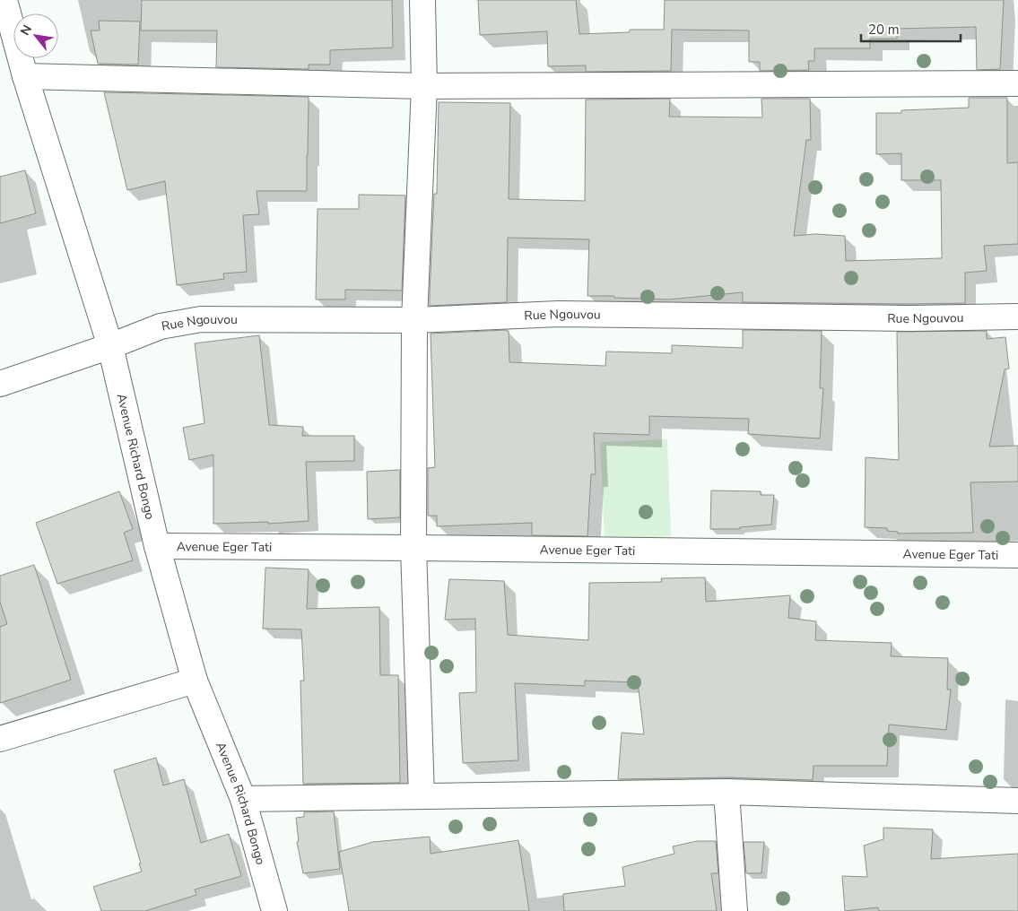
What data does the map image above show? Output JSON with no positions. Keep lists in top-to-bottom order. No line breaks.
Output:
{"streets":{"street":["Rue Ngouvou","Avenue Richard Bongo","Avenue Eger Tati"]},"crossings":[["Rue Ngouvou","Avenue Richard Bongo"],["Avenue Richard Bongo","Avenue Eger Tati"]],"scale_bar":"20 m","north":"top left"}
